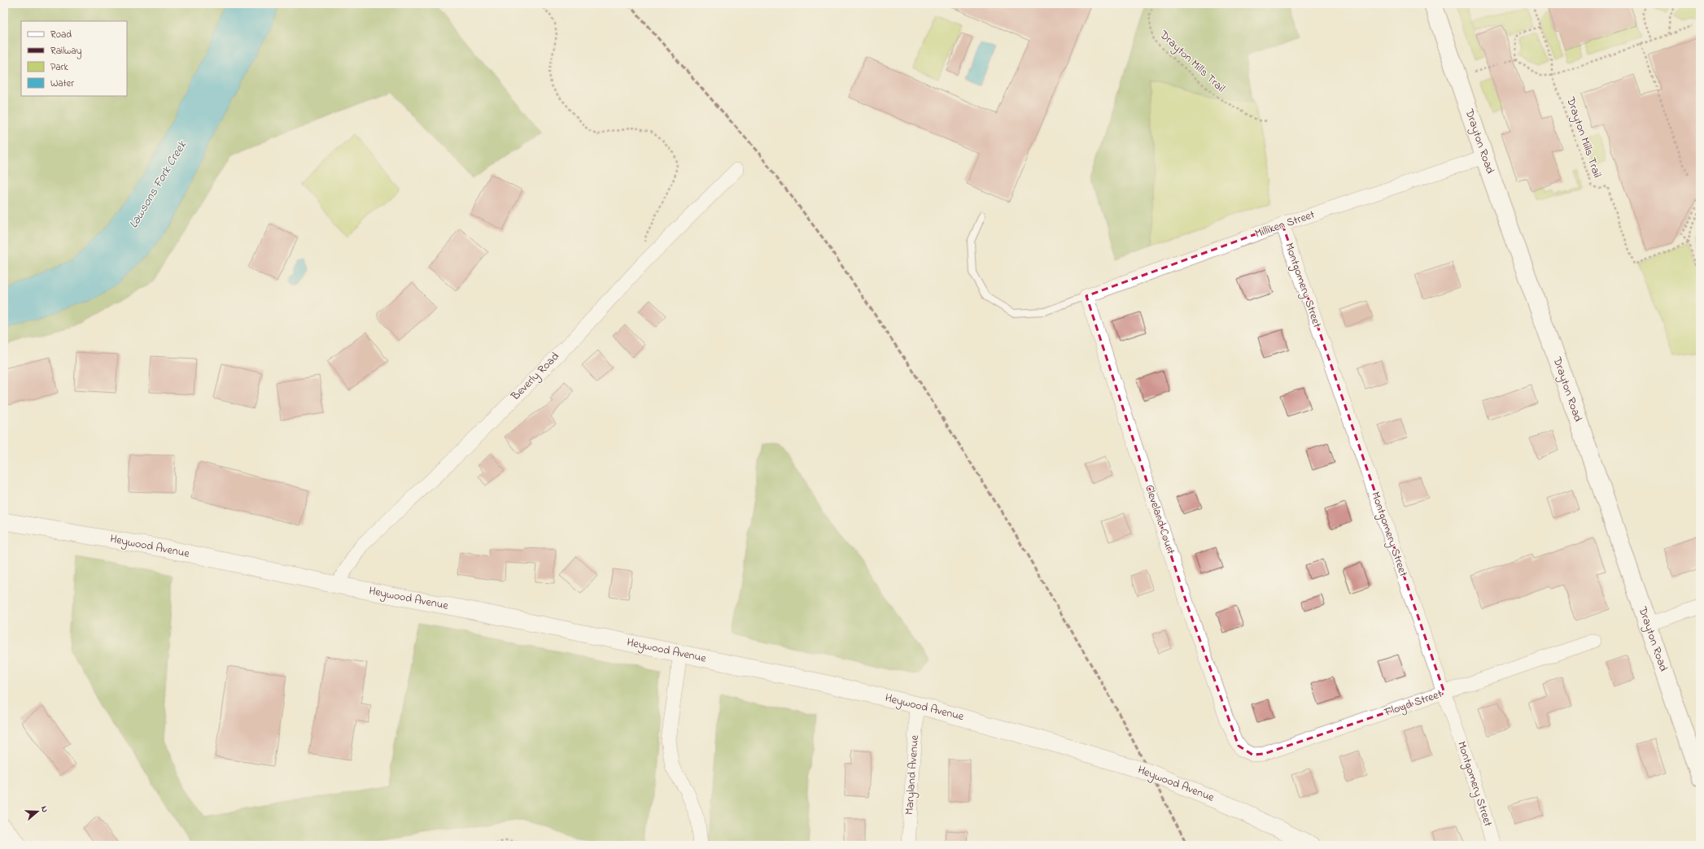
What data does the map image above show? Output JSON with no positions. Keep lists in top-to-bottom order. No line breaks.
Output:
{"streets":{"main road":["Drayton Road"],"street":["Milliken Street","Montgomery Street","Beverly Road","Cleveland Court","Heywood Avenue","Floyd Street","Maryland Avenue"],"path":["Drayton Mills Trail"]},"crossings":[["Drayton Road","Milliken Street"],["Milliken Street","Montgomery Street"],["Milliken Street","Cleveland Court"],["Montgomery Street","Floyd Street"],["Beverly Road","Heywood Avenue"],["Cleveland Court","Floyd Street"],["Heywood Avenue","Maryland Avenue"]],"water":["Lawsons Fork Creek"],"legend":["Road","Railway","Park","Water"],"north":"right"}
